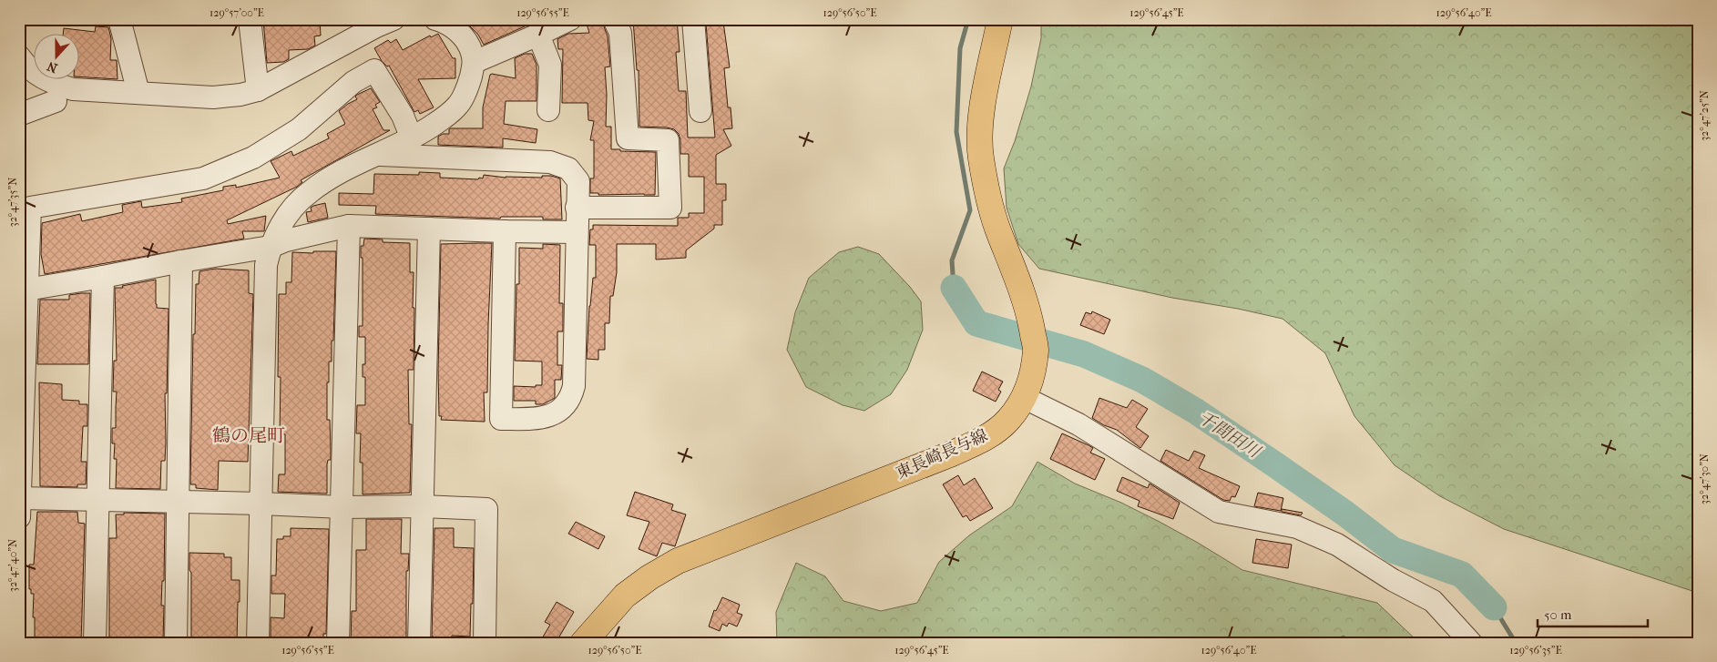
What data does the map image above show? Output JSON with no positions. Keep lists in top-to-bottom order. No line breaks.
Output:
{"streets":{"main road":["東長崎長与線"]},"districts":["鶴の尾町"],"water":["千間田川"],"scale_bar":"50 m","north":"bottom","coordinates":["129°57'00\"E","129°56'55\"E","129°56'50\"E","129°56'45\"E","129°56'40\"E","32°47'25\"N","32°47'35\"N","32°47'30\"N","32°47'40\"N","129°56'35\"E"]}
